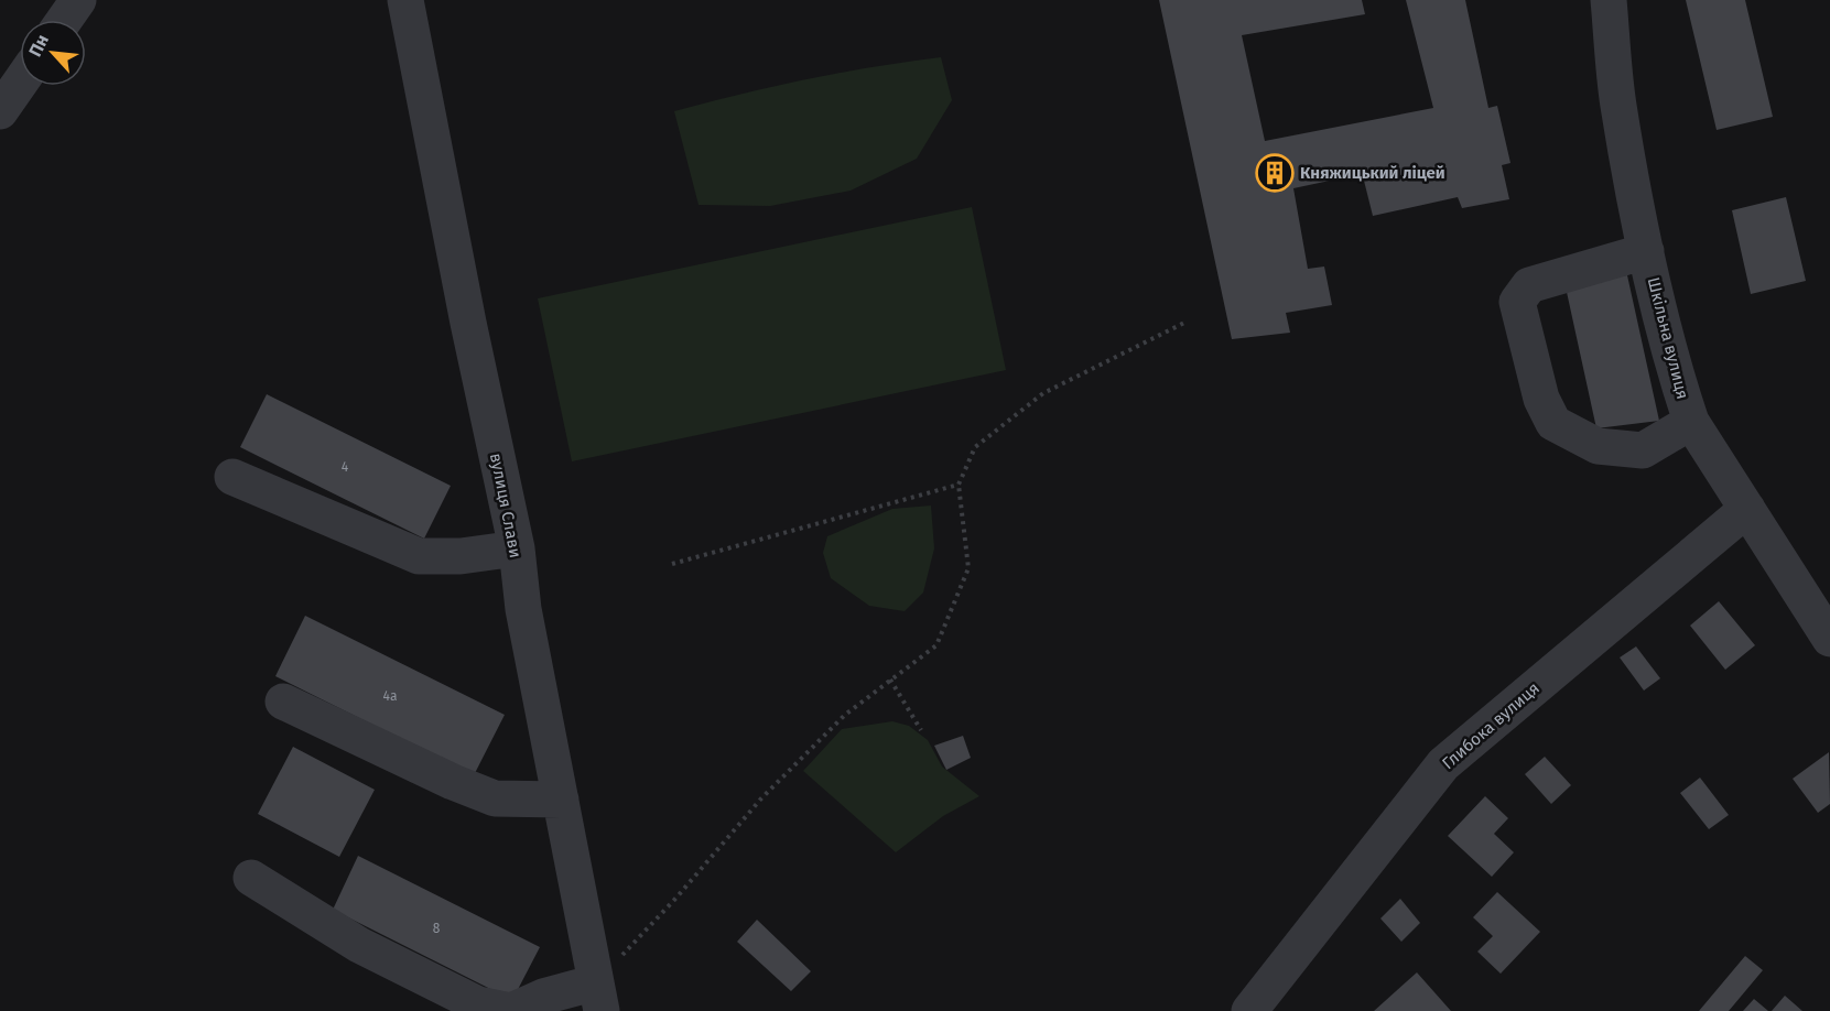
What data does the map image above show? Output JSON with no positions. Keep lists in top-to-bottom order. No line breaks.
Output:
{"streets":{"street":["Шкільна вулиця","вулиця Слави","Глибока вулиця"]},"crossings":[["Шкільна вулиця","Глибока вулиця"]],"places":{"building":["Княжицький ліцей"]},"house_numbers":["4","4а","8"],"north":"top left"}
